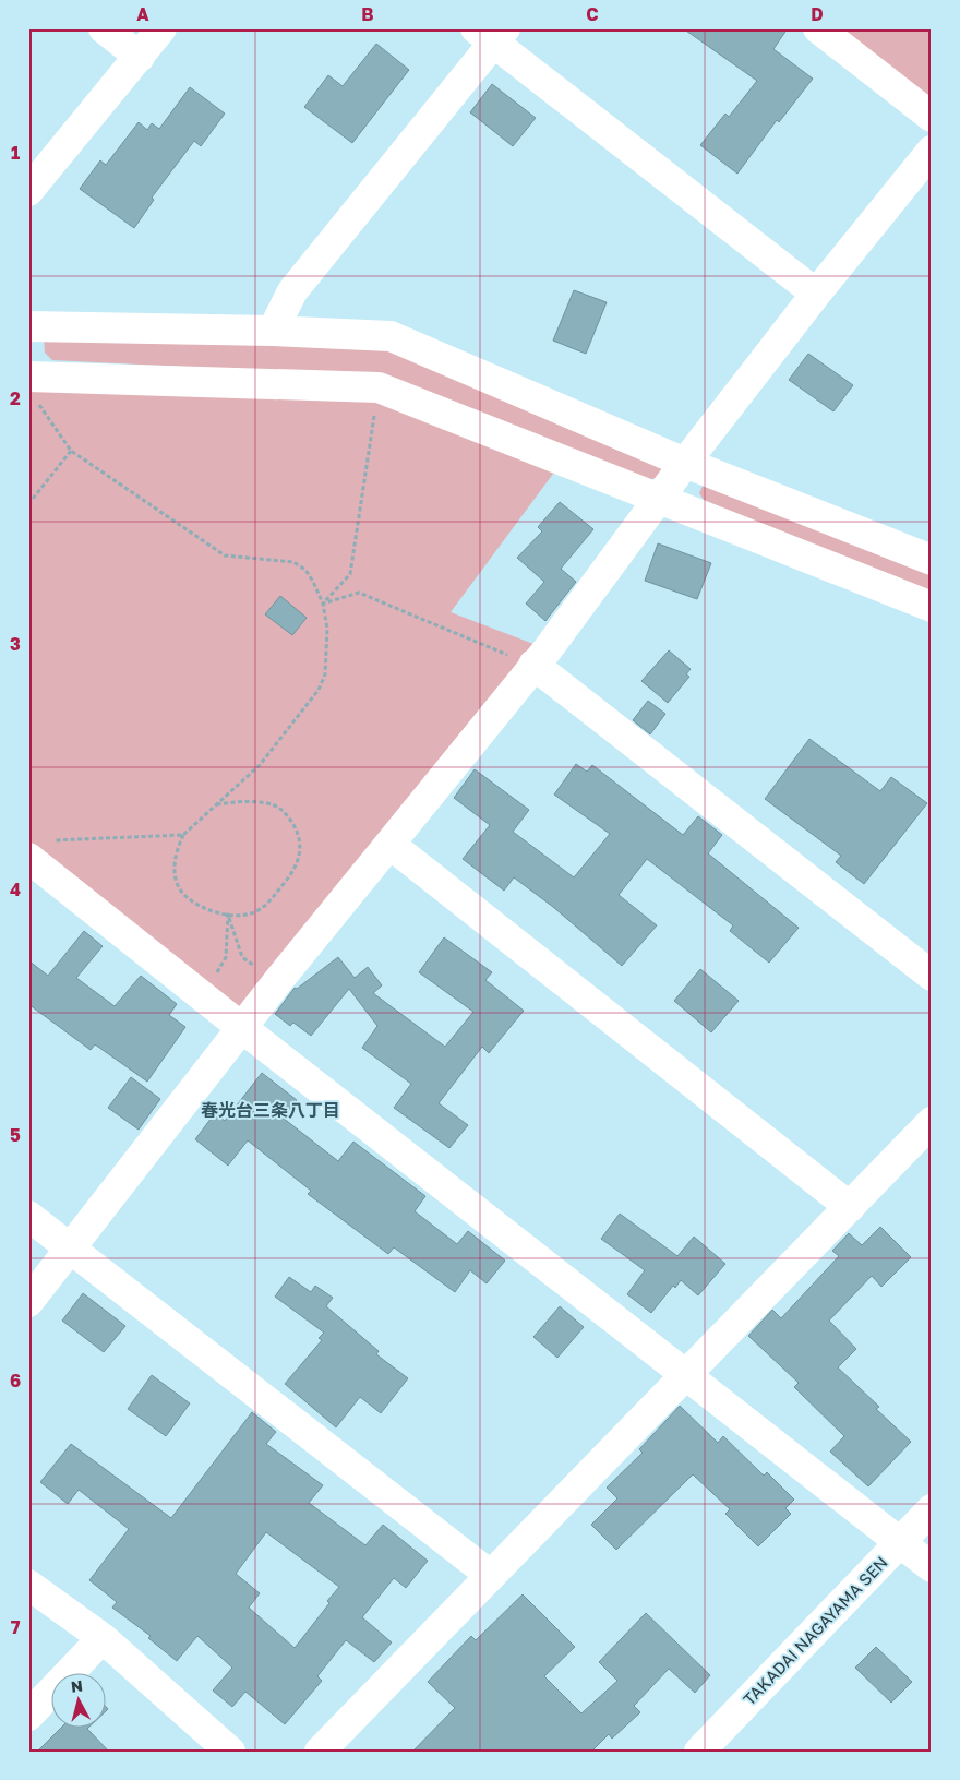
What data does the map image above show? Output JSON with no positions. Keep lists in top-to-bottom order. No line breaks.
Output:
{"streets":{"street":["TAKADAI NAGAYAMA SEN"]},"districts":["春光台三条八丁目"],"north":"top","grid":{"columns":["A","B","C","D"],"rows":["1","2","3","4","5","6","7"]}}
